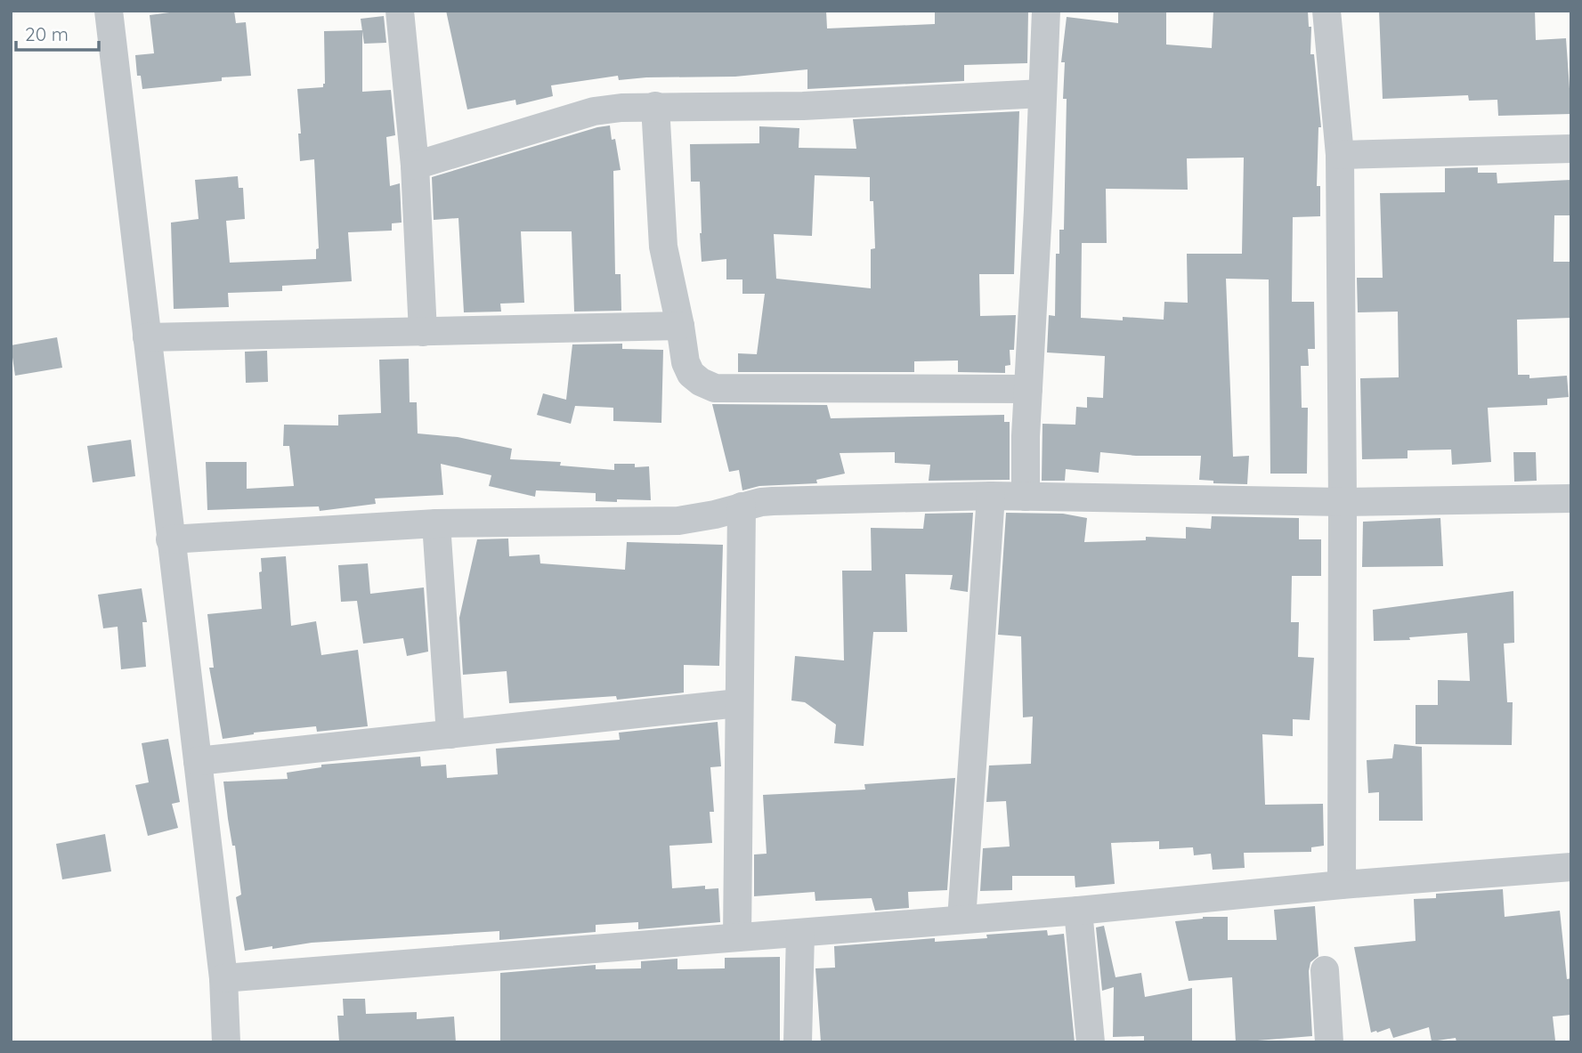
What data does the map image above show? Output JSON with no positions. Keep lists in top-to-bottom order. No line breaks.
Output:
{"scale_bar":"20 m"}
